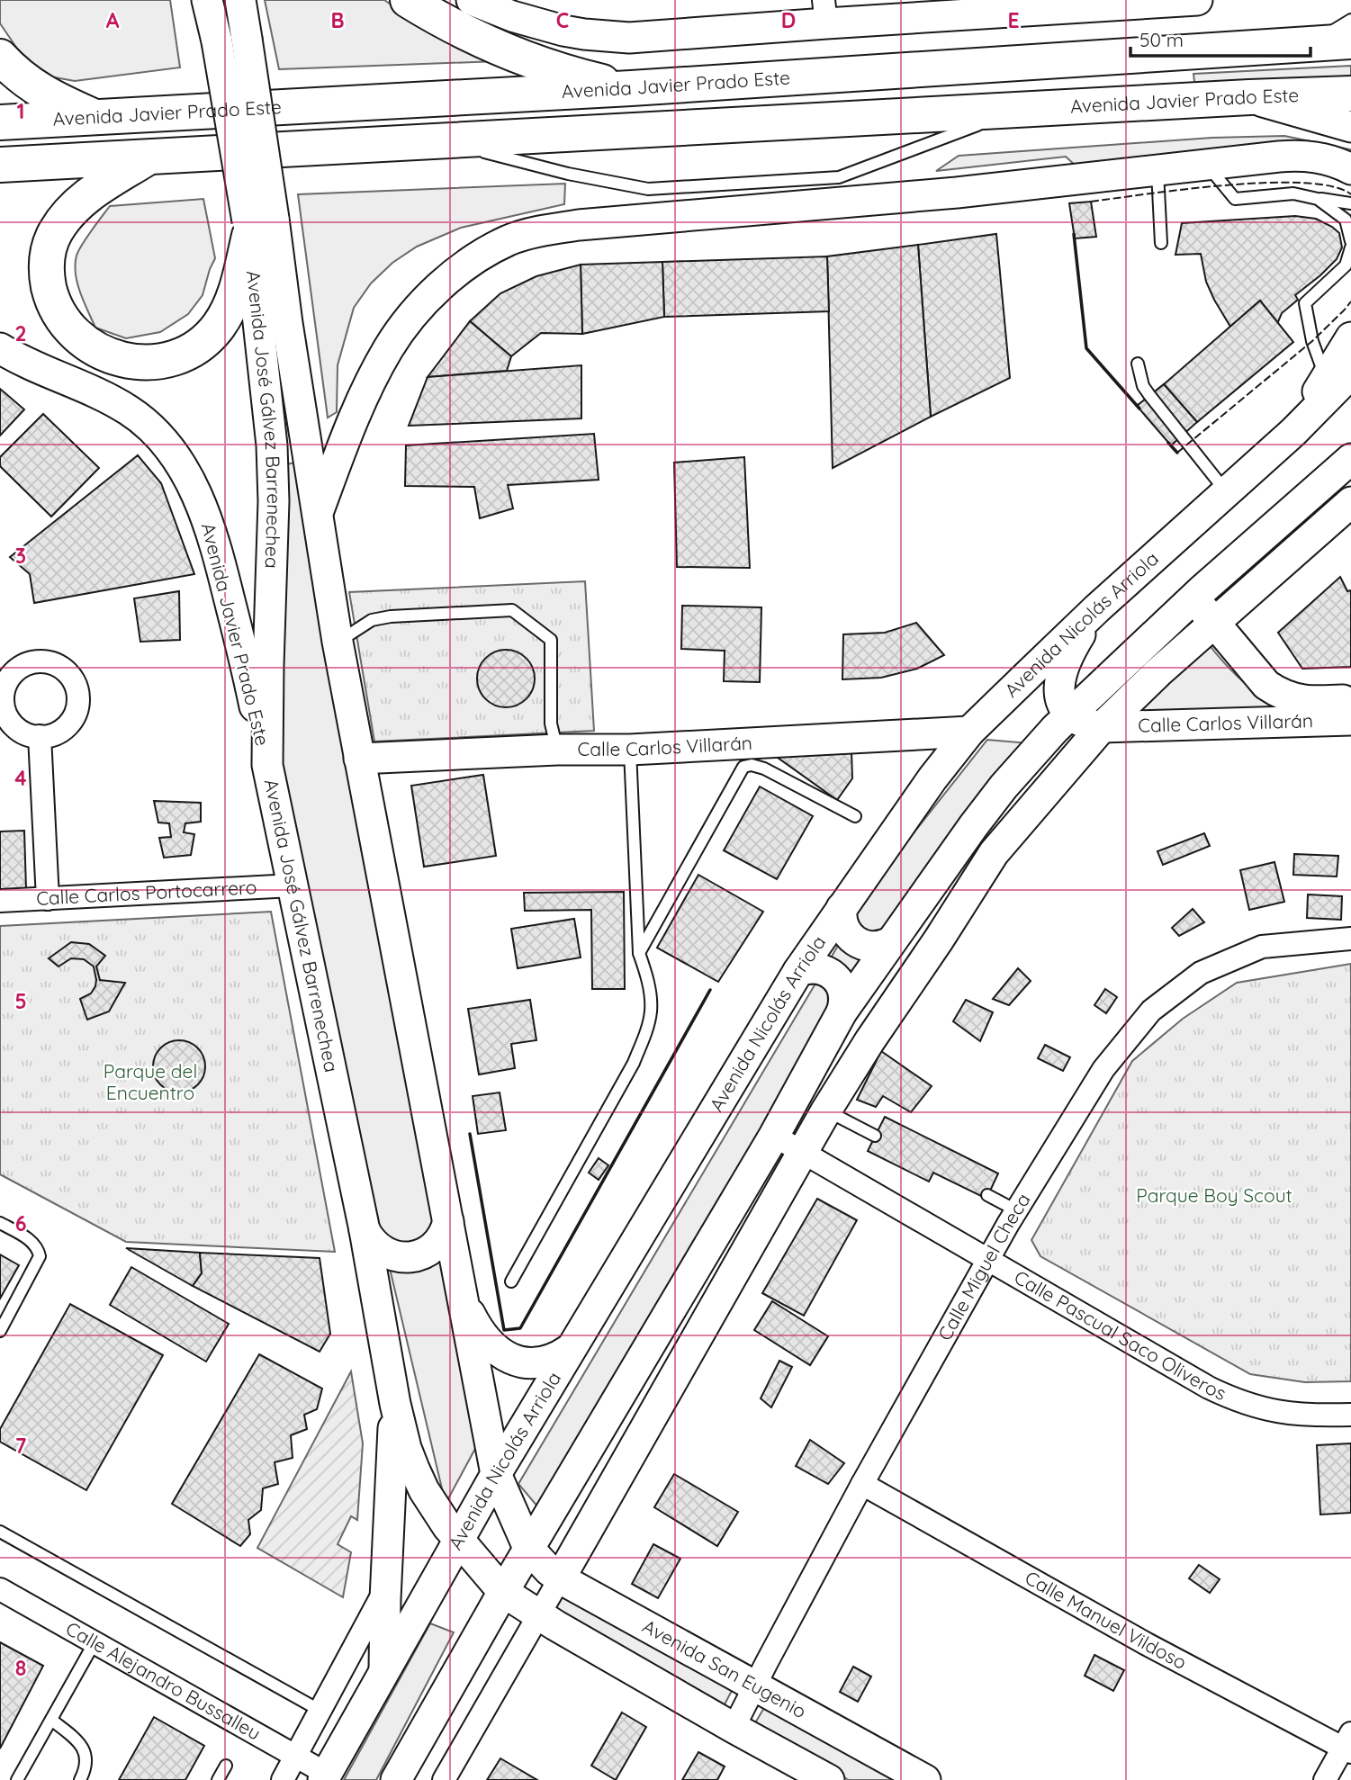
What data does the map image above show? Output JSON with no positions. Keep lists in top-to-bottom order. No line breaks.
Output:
{"streets":{"highway":["Avenida Javier Prado Este"],"main road":["Avenida José Gálvez Barrenechea","Avenida Nicolás Arriola","Calle Carlos Villarán","Avenida San Eugenio"],"street":["Calle Carlos Portocarrero","Calle Miguel Checa","Calle Pascual Saco Oliveros","Calle Manuel Vildoso","Calle Alejandro Bussalleu"]},"crossings":[["Avenida Javier Prado Este","Avenida José Gálvez Barrenechea"],["Avenida José Gálvez Barrenechea","Avenida Nicolás Arriola"],["Avenida José Gálvez Barrenechea","Calle Carlos Villarán"],["Avenida José Gálvez Barrenechea","Calle Carlos Portocarrero"],["Avenida José Gálvez Barrenechea","Avenida San Eugenio"],["Avenida Nicolás Arriola","Calle Carlos Villarán"],["Avenida Nicolás Arriola","Calle Alejandro Bussalleu"],["Calle Miguel Checa","Calle Pascual Saco Oliveros"],["Calle Miguel Checa","Calle Manuel Vildoso"],["Calle Miguel Checa","Avenida San Eugenio"]],"parks":["Parque del Encuentro","Parque Boy Scout"],"scale_bar":"50 m","grid":{"columns":["A","B","C","D","E"],"rows":["1","2","3","4","5","6","7","8"]}}
